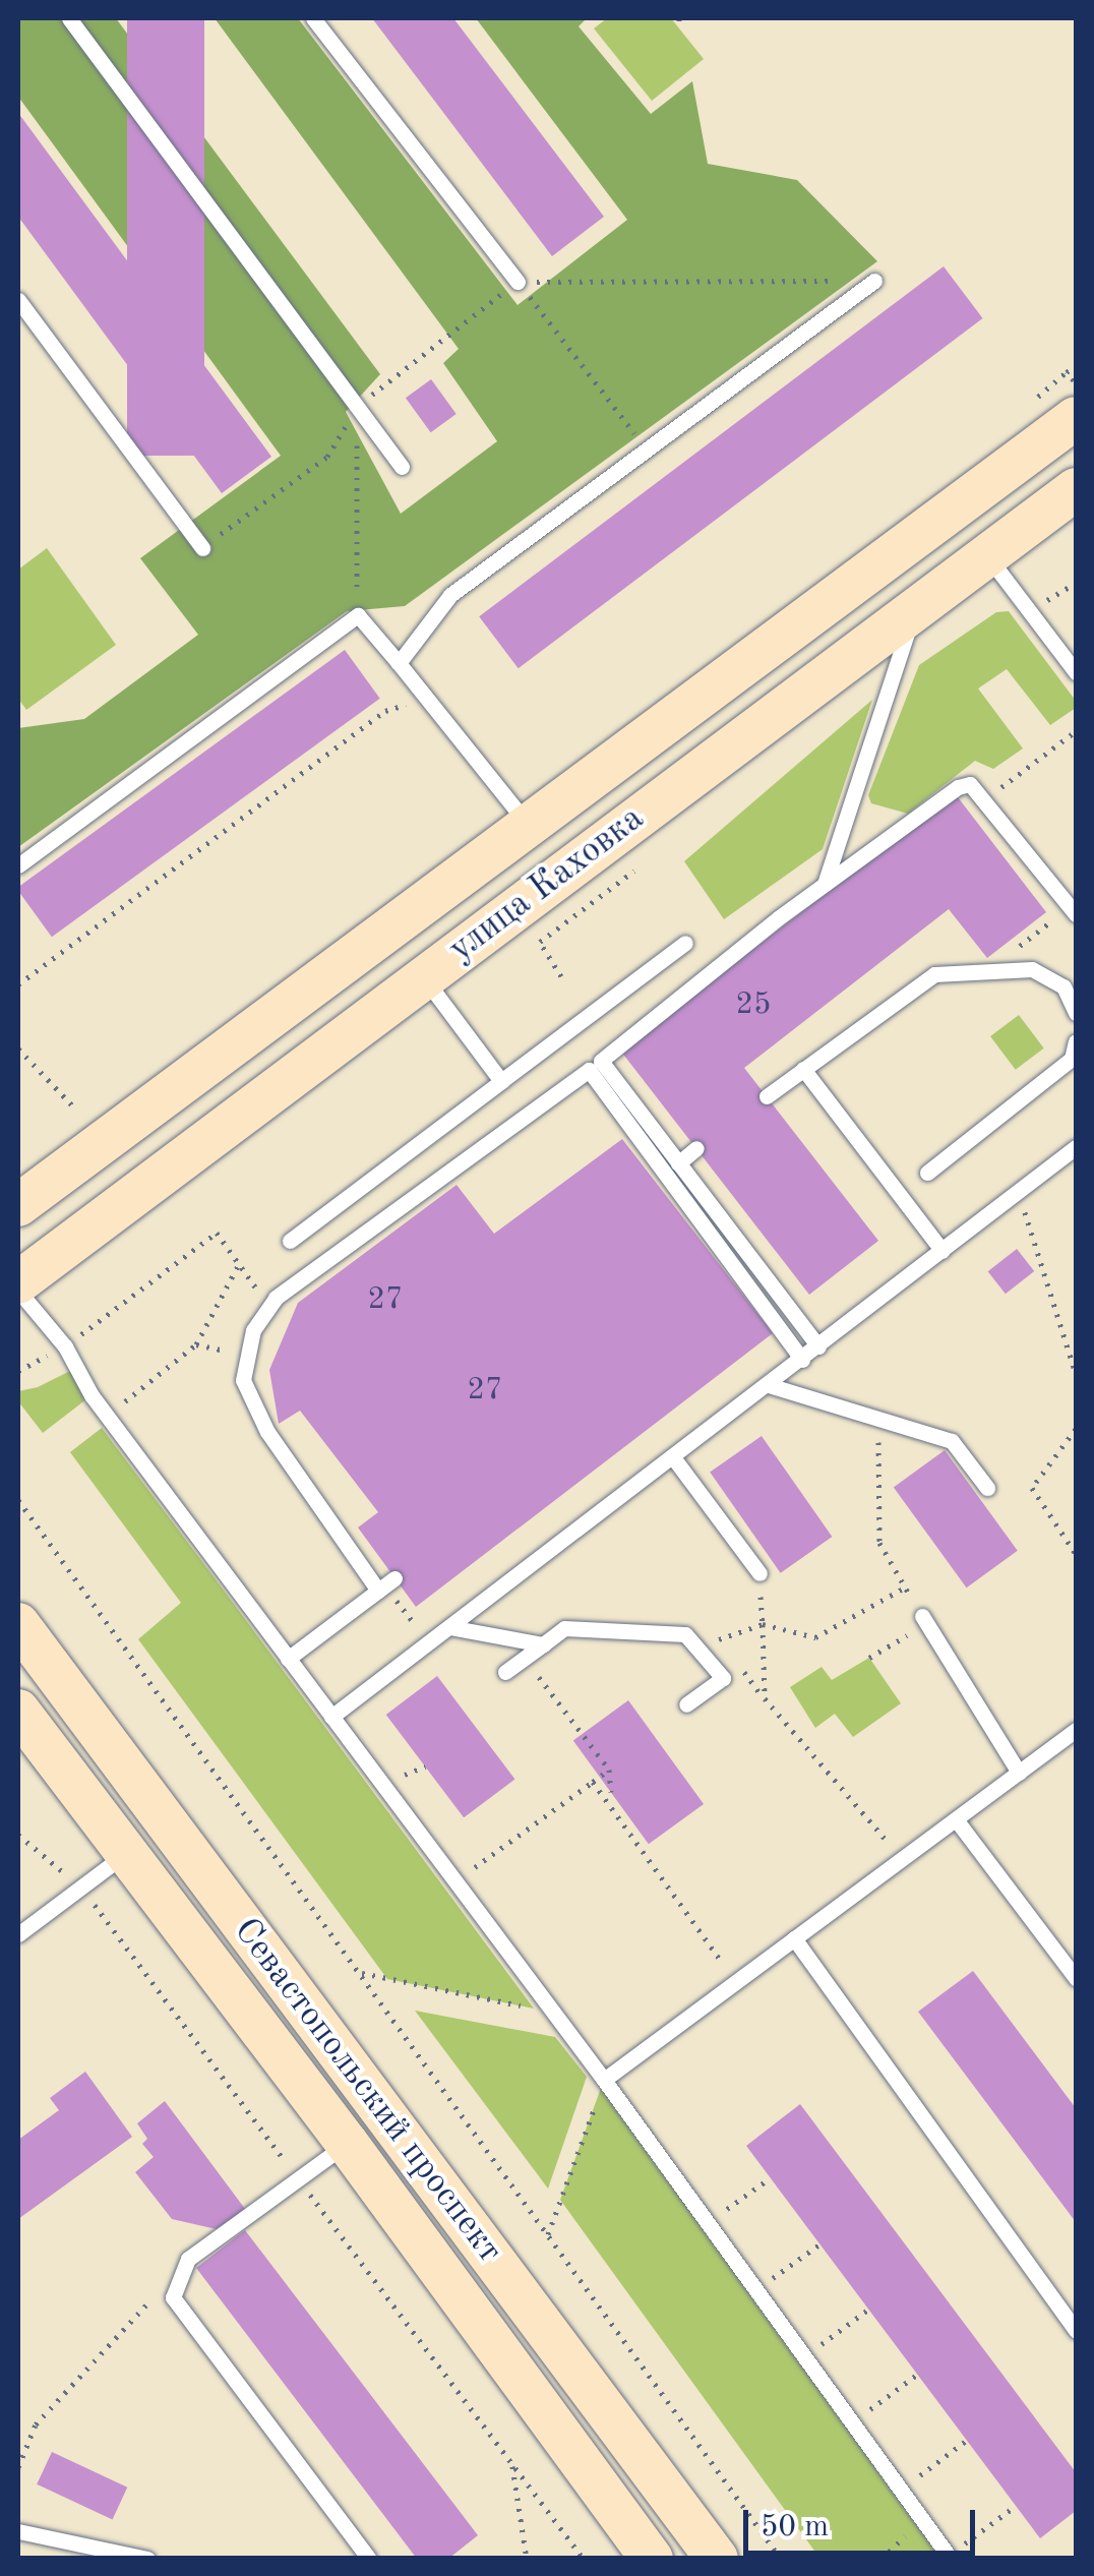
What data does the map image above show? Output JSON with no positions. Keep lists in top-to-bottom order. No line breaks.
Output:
{"streets":{"main road":["улица Каховка","Севастопольский проспект"]},"house_numbers":["25","27","27"],"scale_bar":"50 m"}
